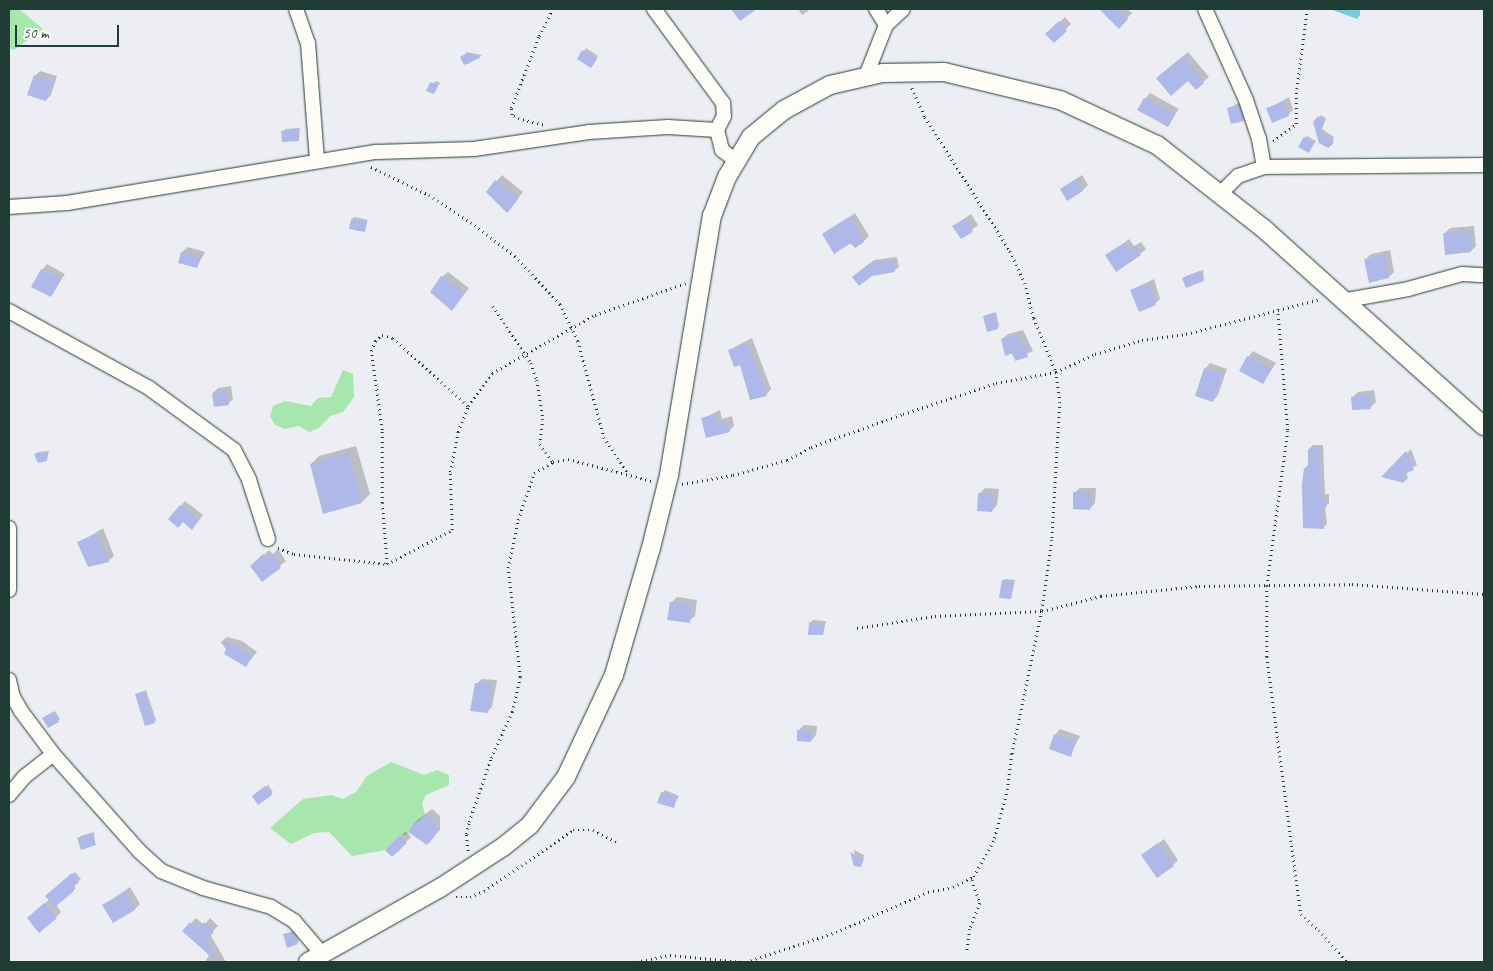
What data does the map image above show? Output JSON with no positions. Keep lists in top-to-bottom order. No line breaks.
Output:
{"scale_bar":"50 m"}
